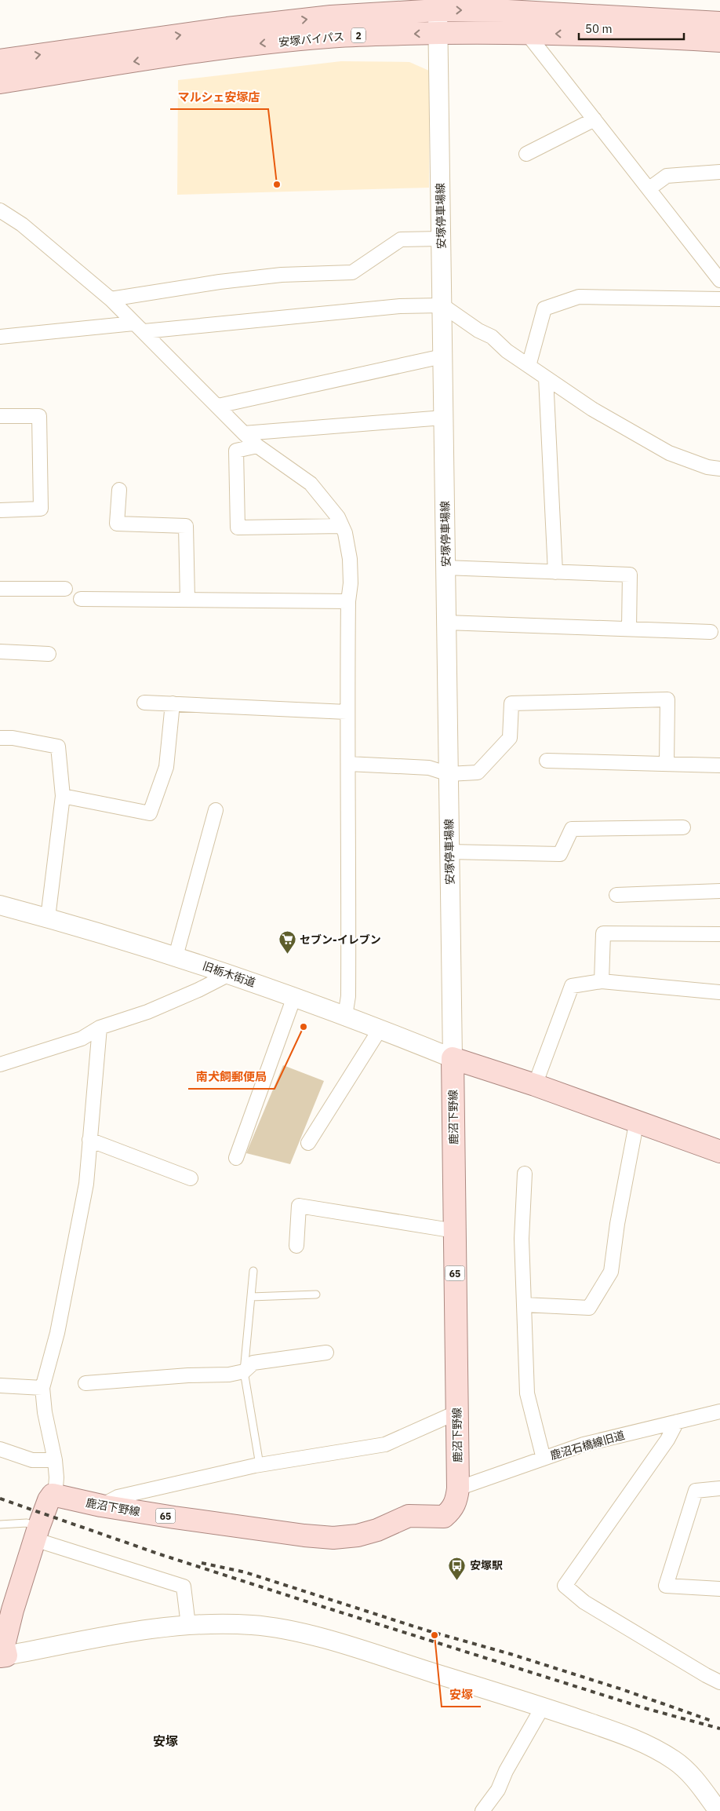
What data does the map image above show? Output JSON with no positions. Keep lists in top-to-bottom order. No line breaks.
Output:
{"streets":{"main road":["2","安塚バイパス","鹿沼下野線","65"],"street":["安塚停車場線","旧栃木街道","鹿沼石橋線旧道"]},"crossings":[["安塚バイパス","安塚停車場線"],["安塚停車場線","旧栃木街道"],["安塚停車場線","鹿沼下野線"],["旧栃木街道","鹿沼下野線"],["鹿沼下野線","鹿沼石橋線旧道"]],"districts":["安塚"],"places":{"other":["マルシェ安塚店","南犬飼郵便局","安塚"],"supermarket":["セブン-イレブン"],"bus stop":["安塚駅"]},"scale_bar":"50 m"}
